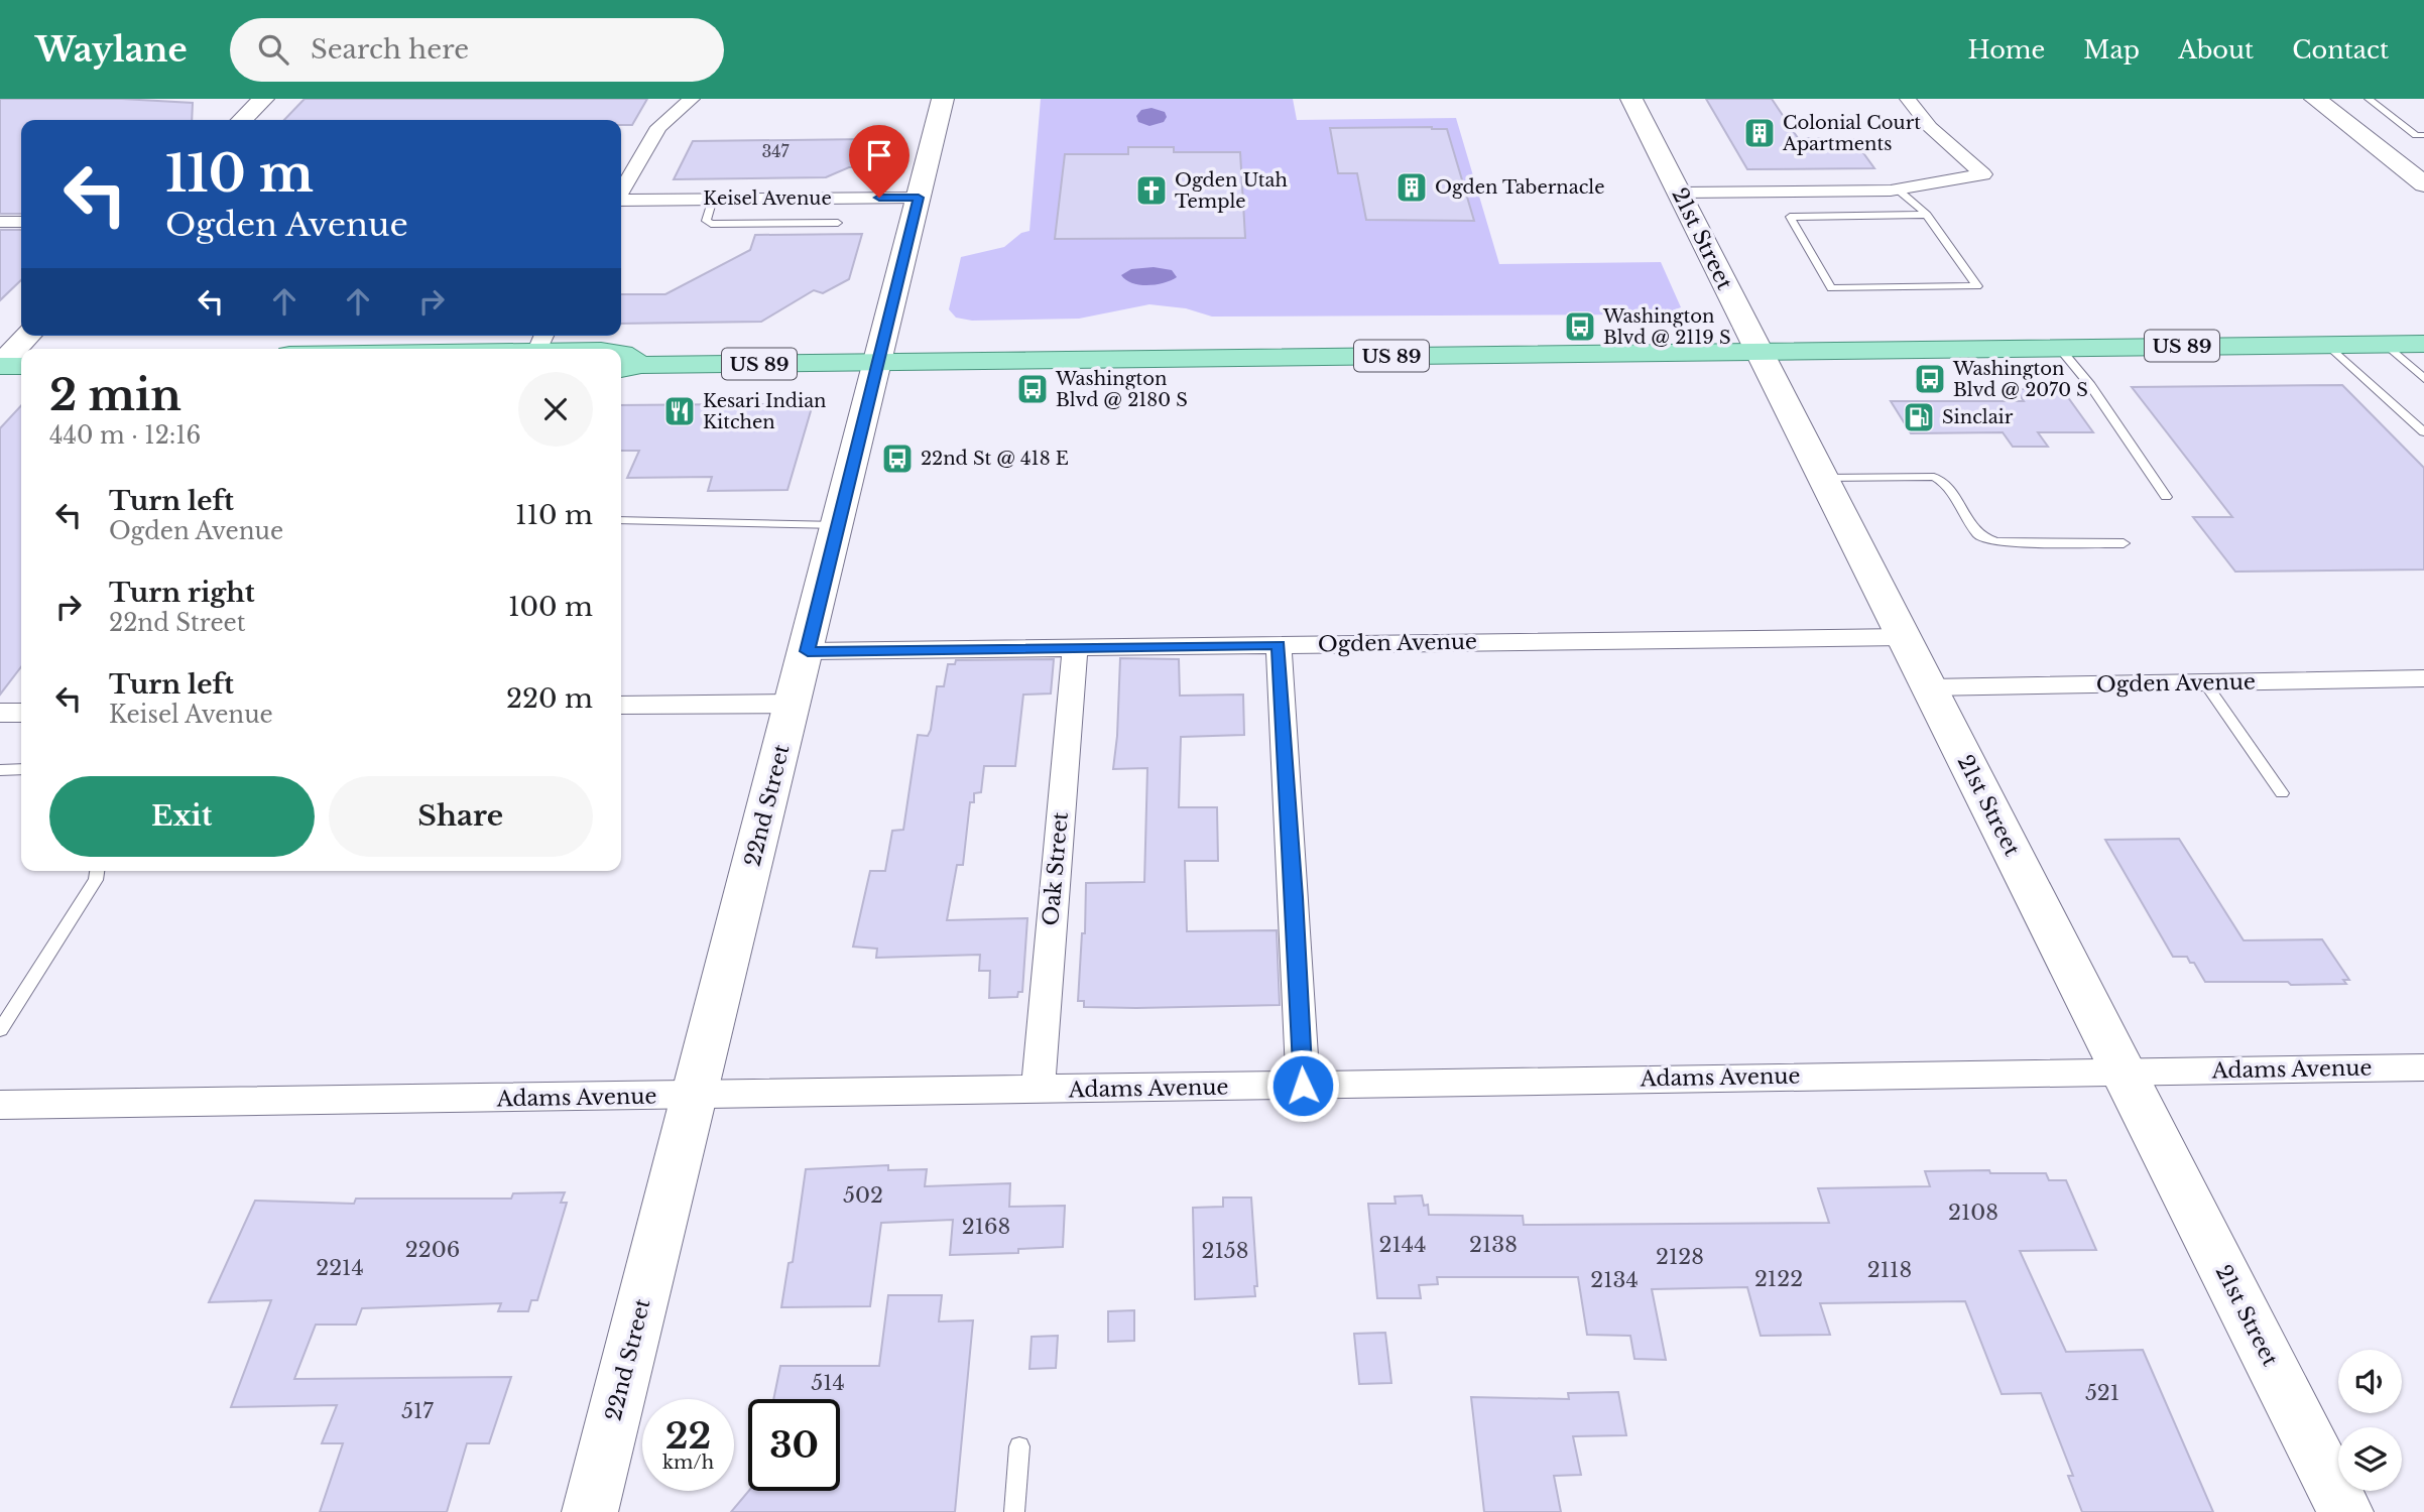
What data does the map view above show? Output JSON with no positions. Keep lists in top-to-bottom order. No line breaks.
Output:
{"streets":{"main road":["US 89"],"street":["Keisel Avenue","21st Street","Ogden Avenue","22nd Street","Oak Street","Adams Avenue"]},"crossings":[["Keisel Avenue","22nd Street"],["21st Street","US 89"],["21st Street","Ogden Avenue"],["21st Street","Adams Avenue"],["US 89","22nd Street"],["Ogden Avenue","22nd Street"],["Ogden Avenue","Oak Street"],["22nd Street","Adams Avenue"],["Oak Street","Adams Avenue"]],"places":{"building":["Colonial Court Apartments","Ogden Tabernacle"],"church":["Ogden Utah Temple"],"bus stop":["Washington Blvd @ 2119 S","Washington Blvd @ 2070 S","Washington Blvd @ 2180 S","22nd St @ 418 E"],"restaurant":["Kesari Indian Kitchen"],"fuel station":["Sinclair"]},"house_numbers":["347","502","2108","2168","2144","2138","2206","2158","2128","2214","2118","2122","2134","514","521","517"],"page":{"header":"Waylane","search":"Search here","nav":["Home","Map","About","Contact"],"turn":["110 m","Ogden Avenue"],"heading":["2 min","440 m · 12:16"],"list":[{"name":"Turn left","note":"Ogden Avenue","value":"110 m"},{"name":"Turn right","note":"22nd Street","value":"100 m"},{"name":"Turn left","note":"Keisel Avenue","value":"220 m"}],"buttons":["Exit","Share"],"speed":"22 km/h","limit":"30"}}
